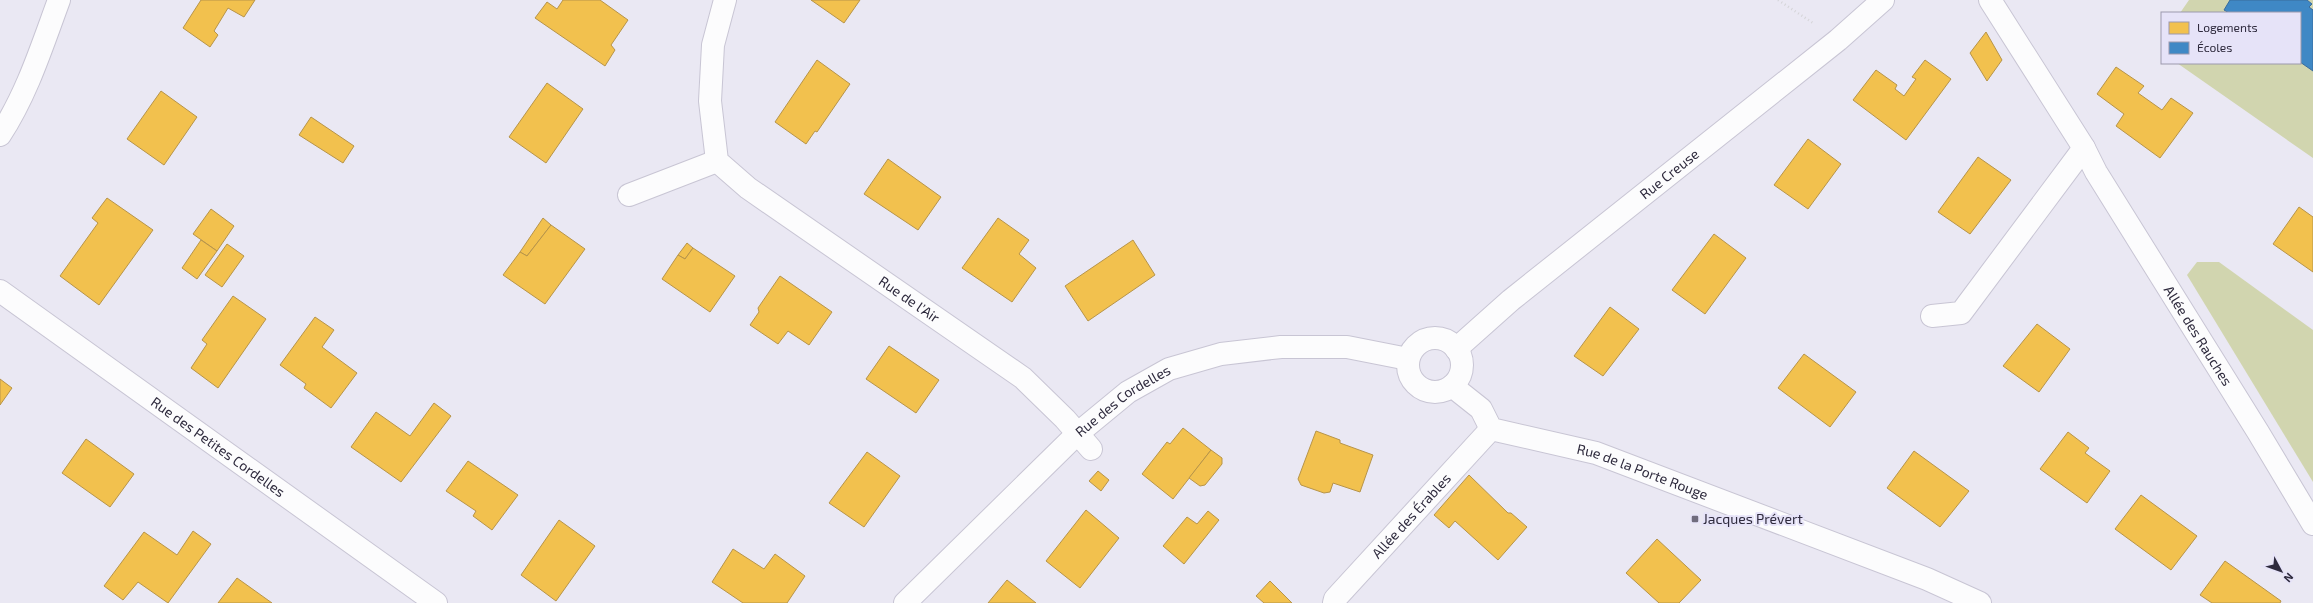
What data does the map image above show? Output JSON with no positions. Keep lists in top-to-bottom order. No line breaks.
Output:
{"streets":{"street":["Rue Creuse","Rue de l'Air","Allée des Rauches","Rue des Cordelles","Rue des Petites Cordelles","Rue de la Porte Rouge","Allée des Érables"]},"crossings":[["Rue Creuse","Rue des Cordelles"],["Rue de l'Air","Rue des Cordelles"],["Rue de la Porte Rouge","Allée des Érables"]],"places":{"transit":["Jacques Prévert"]},"legend":["Logements","Écoles"],"north":"bottom right"}
